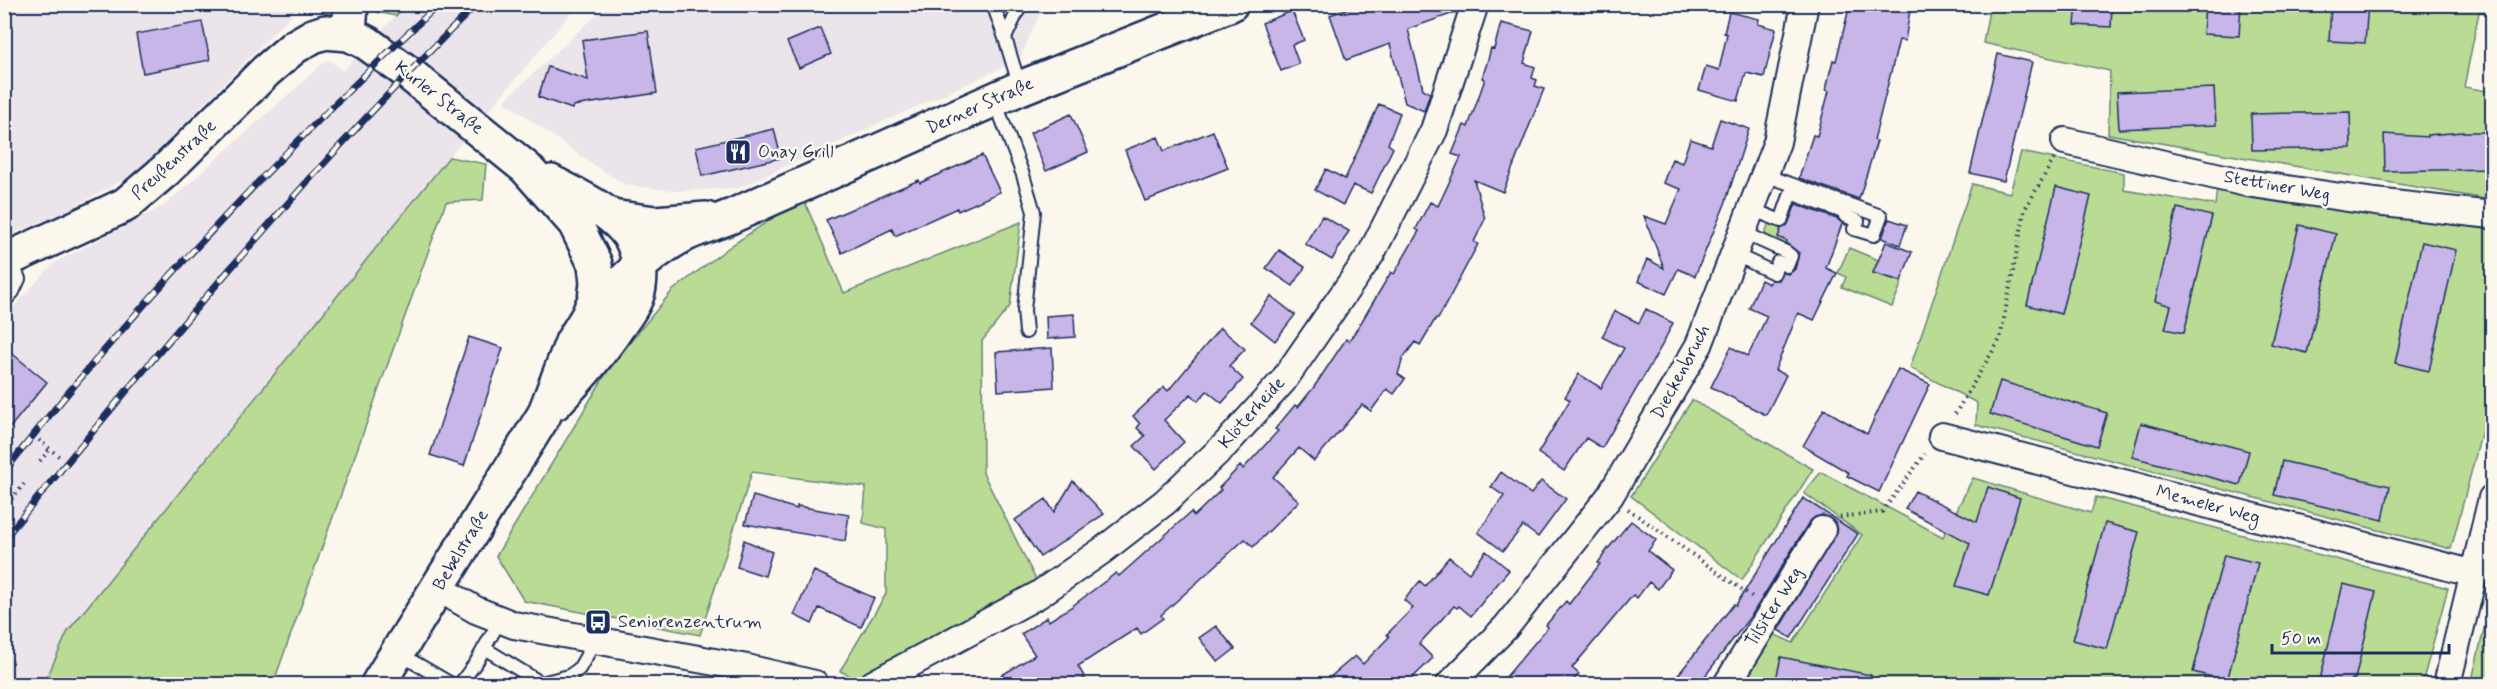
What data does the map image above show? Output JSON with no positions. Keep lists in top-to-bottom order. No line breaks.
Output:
{"streets":{"main road":["Kurler Straße","Derner Straße","Preußenstraße","Bebelstraße"],"street":["Stettiner Weg","Dieckenbruch","Klöterheide","Memeler Weg","Tilsiter Weg"]},"crossings":[["Kurler Straße","Derner Straße"],["Kurler Straße","Preußenstraße"],["Kurler Straße","Bebelstraße"],["Derner Straße","Bebelstraße"]],"places":{"restaurant":["Onay Grill"],"bus stop":["Seniorenzentrum"]},"scale_bar":"50 m"}
